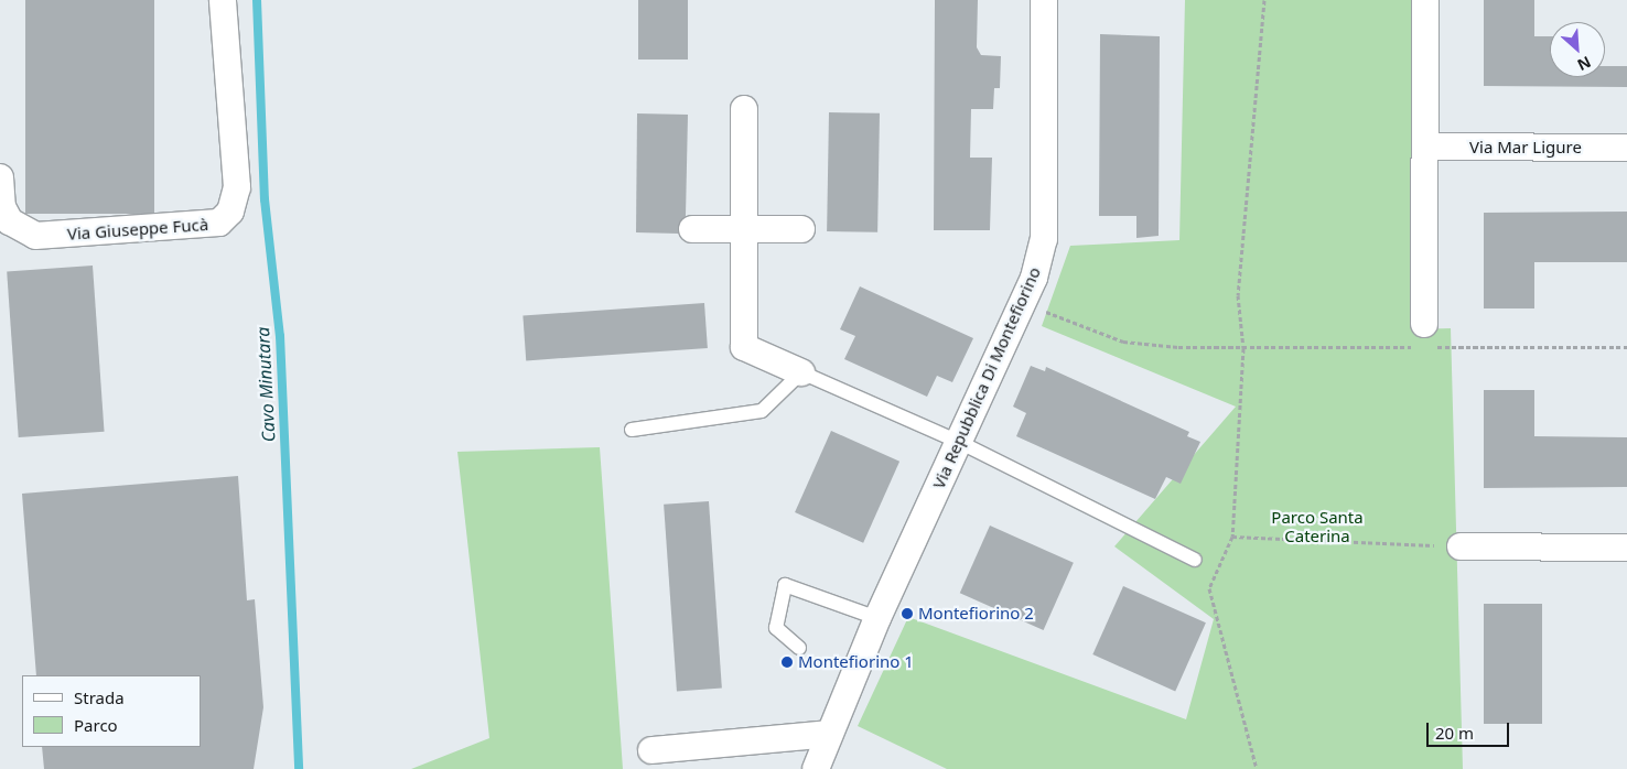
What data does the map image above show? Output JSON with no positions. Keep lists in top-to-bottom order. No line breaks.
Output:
{"streets":{"street":["Via Mar Ligure","Via Giuseppe Fucà","Via Repubblica Di Montefiorino"]},"water":["Cavo Minutara"],"parks":["Parco Santa Caterina"],"places":["Montefiorino 2","Montefiorino 1"],"legend":["Strada","Parco"],"scale_bar":"20 m","north":"bottom right"}
